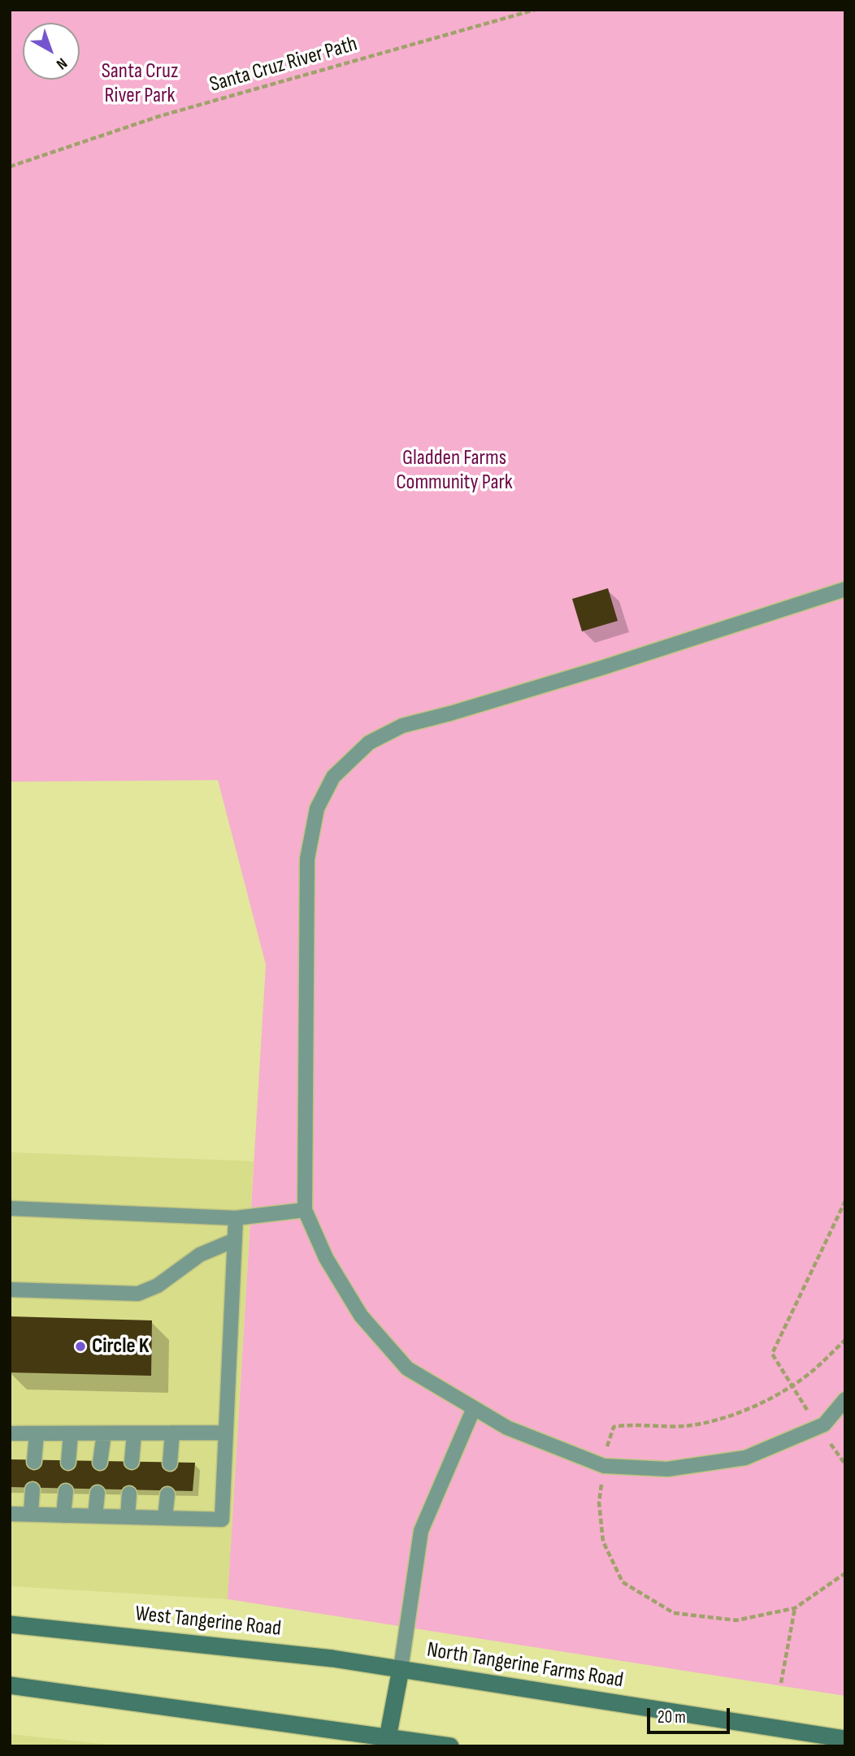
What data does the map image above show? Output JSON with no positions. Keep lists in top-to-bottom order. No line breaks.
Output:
{"streets":{"main road":["West Tangerine Road","North Tangerine Farms Road"],"path":["Santa Cruz River Path"]},"crossings":[["West Tangerine Road","North Tangerine Farms Road"]],"parks":["Santa Cruz River Park","Gladden Farms Community Park"],"places":["Circle K"],"scale_bar":"20 m","north":"bottom right"}
